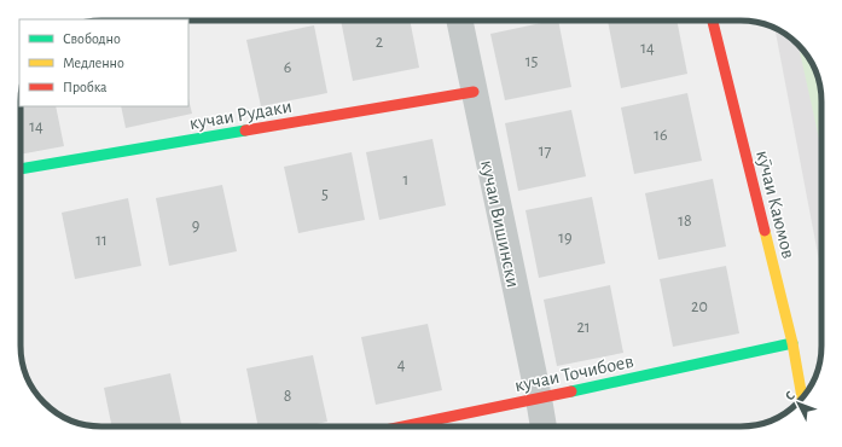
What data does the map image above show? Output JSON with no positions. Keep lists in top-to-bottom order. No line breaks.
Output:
{"streets":{"street":["кучаи Рудаки","кӯчаи Каюмов","кучаи Вишински","кучаи Точибоев"]},"crossings":[["кучаи Рудаки","кучаи Вишински"],["кӯчаи Каюмов","кучаи Точибоев"],["кучаи Вишински","кучаи Точибоев"]],"house_numbers":["2","14","15","6","14","16","17","1","5","18","9","19","11","20","21","4","8"],"legend":["Свободно","Медленно","Пробка"],"north":"top left"}
